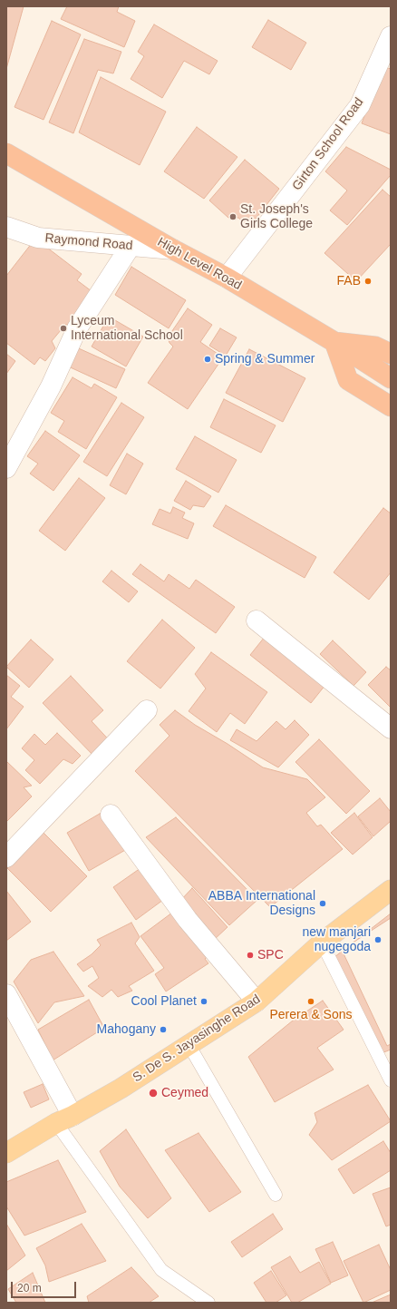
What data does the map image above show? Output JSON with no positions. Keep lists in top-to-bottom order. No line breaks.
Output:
{"streets":{"highway":["High Level Road"],"main road":["S. De S. Jayasinghe Road"],"street":["Girton School Road","Raymond Road"]},"crossings":[["Girton School Road","High Level Road"],["Raymond Road","High Level Road"]],"places":["St. Joseph's Girls College","FAB","Lyceum International School","Spring & Summer","ABBA International Designs","new manjari nugegoda","SPC","Cool Planet","Perera & Sons","Mahogany","Ceymed"],"scale_bar":"20 m"}
